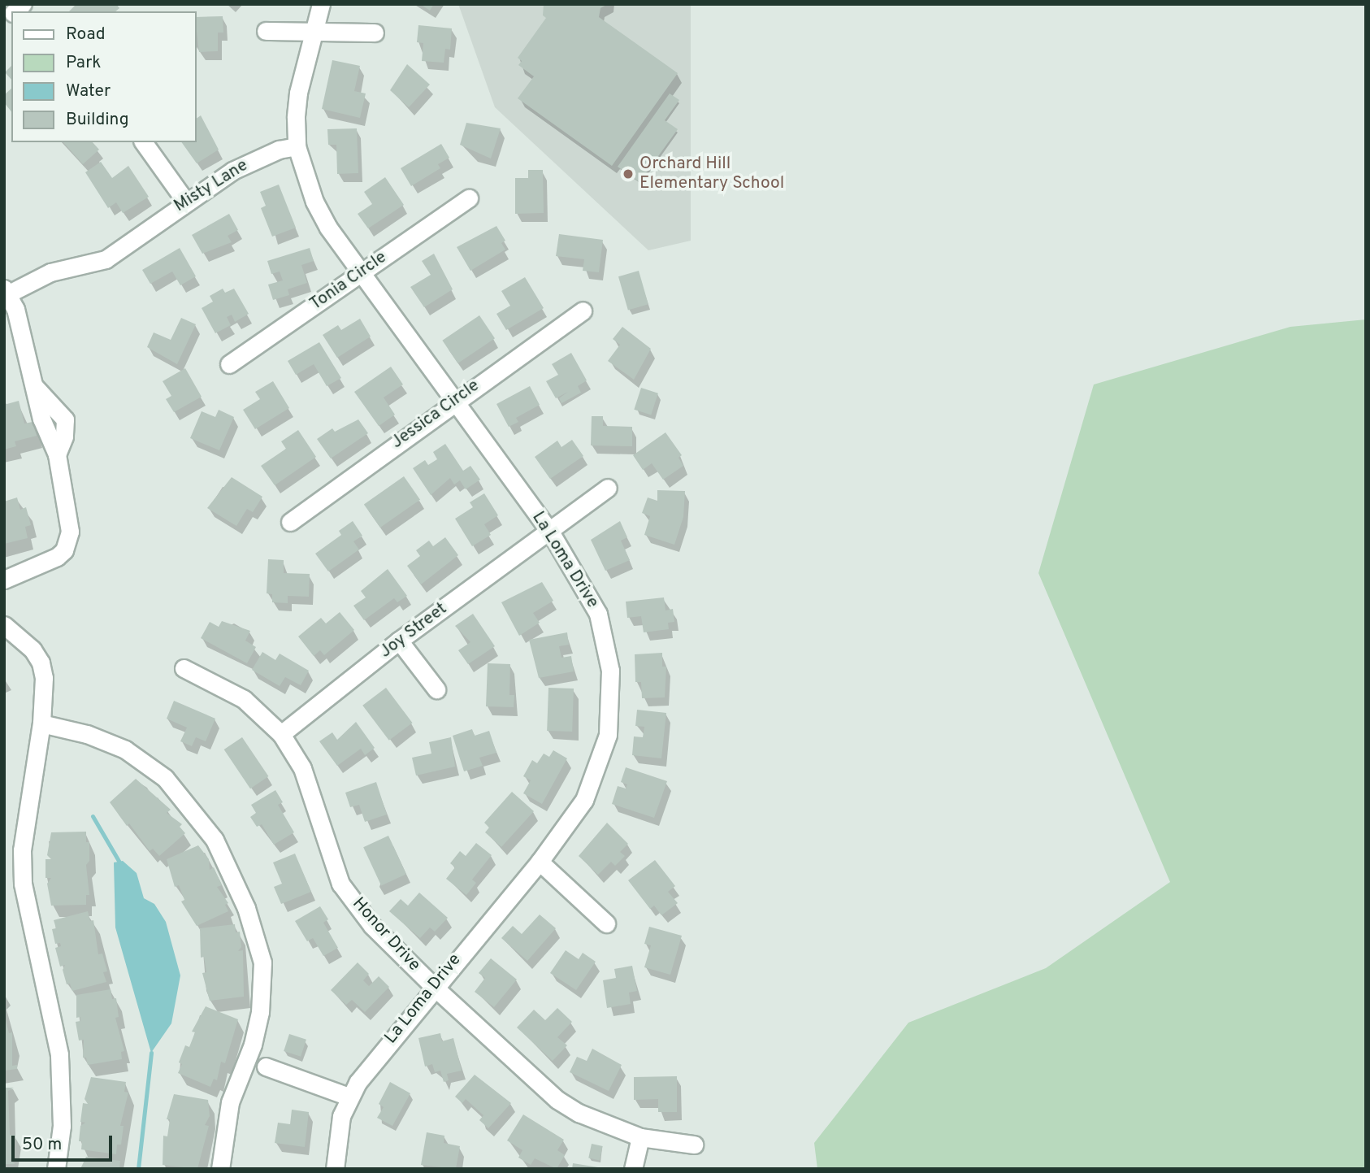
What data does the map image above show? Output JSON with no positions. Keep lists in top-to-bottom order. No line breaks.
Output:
{"streets":{"street":["Misty Lane","Tonia Circle","Jessica Circle","La Loma Drive","Joy Street","Honor Drive"]},"crossings":[["Misty Lane","La Loma Drive"],["Tonia Circle","La Loma Drive"],["Jessica Circle","La Loma Drive"],["La Loma Drive","Joy Street"],["La Loma Drive","Honor Drive"],["Joy Street","Honor Drive"]],"places":["Orchard Hill Elementary School"],"legend":["Road","Park","Water","Building"],"scale_bar":"50 m"}
